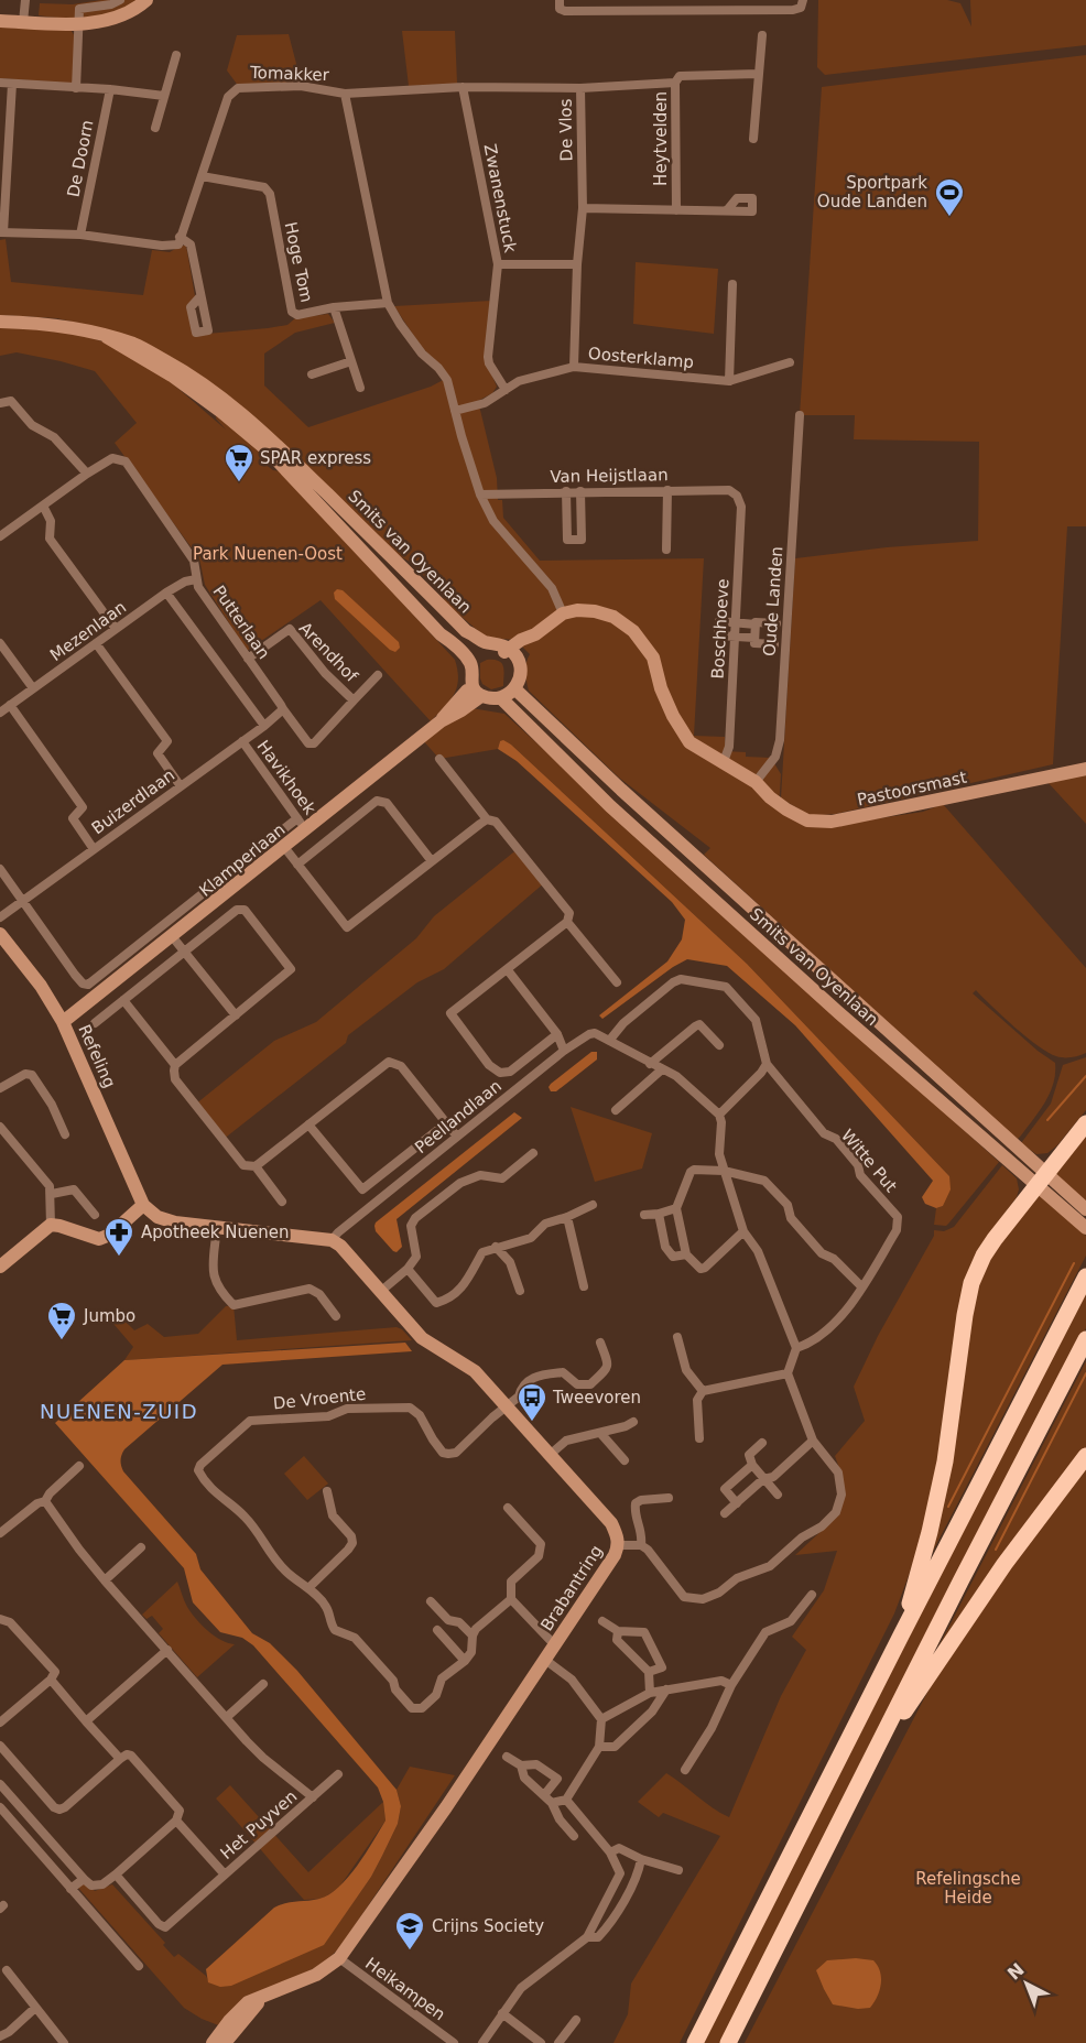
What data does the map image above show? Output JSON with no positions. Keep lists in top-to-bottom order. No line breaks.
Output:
{"streets":{"street":["Tomakker","De Vlos","Heytvelden","De Doorn","Zwanenstuck","Hoge Tom","Oosterklamp","Van Heijstlaan","Smits van Oyenlaan","Oude Landen","Putterlaan","Boschhoeve","Mezenlaan","Arendhof","Havikhoek","Pastoorsmast","Buizerdlaan","Klamperlaan","Refeling","Peellandlaan","Witte Put","De Vroente","Brabantring","Het Puyven","Heikampen"]},"crossings":[["Tomakker","De Vlos"],["Tomakker","Hoge Tom"],["Tomakker","Oosterklamp"],["Tomakker","Van Heijstlaan"],["Tomakker","Pastoorsmast"],["De Vlos","Heytvelden"],["De Vlos","Zwanenstuck"],["De Vlos","Oosterklamp"],["Zwanenstuck","Oosterklamp"],["Van Heijstlaan","Boschhoeve"],["Smits van Oyenlaan","Klamperlaan"],["Oude Landen","Pastoorsmast"],["Putterlaan","Mezenlaan"],["Putterlaan","Arendhof"],["Putterlaan","Buizerdlaan"],["Boschhoeve","Pastoorsmast"],["Arendhof","Buizerdlaan"],["Havikhoek","Buizerdlaan"],["Havikhoek","Klamperlaan"],["Buizerdlaan","Klamperlaan"],["Klamperlaan","Refeling"],["Peellandlaan","Witte Put"],["Peellandlaan","Brabantring"],["De Vroente","Brabantring"],["Brabantring","Heikampen"]],"districts":["NUENEN-ZUID"],"parks":["Park Nuenen-Oost","Refelingsche Heide"],"places":{"sports":["Sportpark Oude Landen"],"supermarket":["SPAR express","Jumbo"],"pharmacy":["Apotheek Nuenen"],"bus stop":["Tweevoren"],"school or university":["Crijns Society"]},"north":"top left"}
